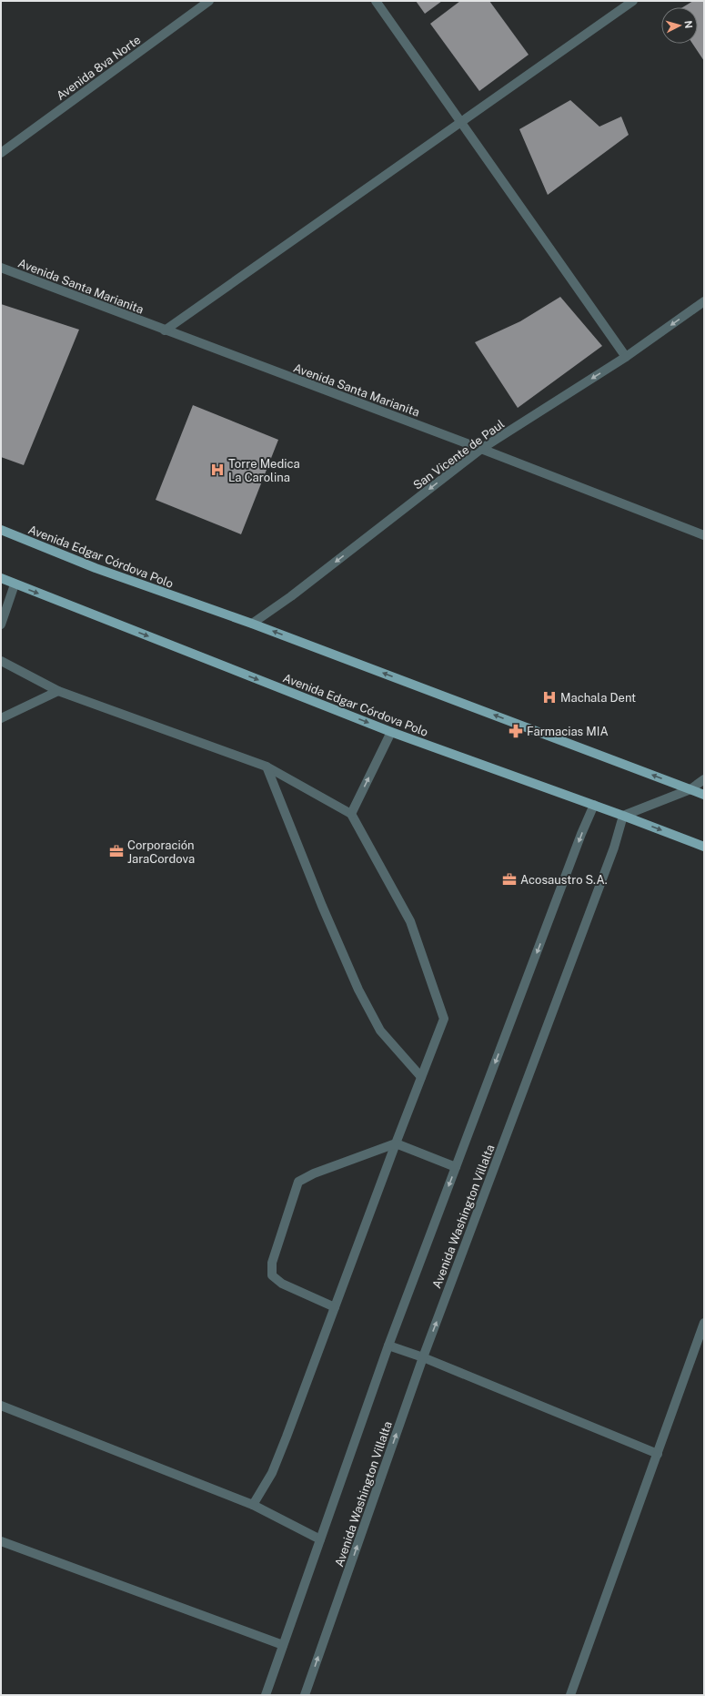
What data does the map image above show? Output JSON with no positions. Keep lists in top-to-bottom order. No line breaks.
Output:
{"streets":{"main road":["Avenida Edgar Córdova Polo"],"street":["Avenida 8va Norte","Avenida Santa Marianita","San Vicente de Paul","Avenida Washington Villalta"]},"crossings":[["Avenida Santa Marianita","San Vicente de Paul"],["San Vicente de Paul","Avenida Edgar Córdova Polo"],["Avenida Edgar Córdova Polo","Avenida Washington Villalta"]],"one_way":["San Vicente de Paul"],"places":{"hospital":["Torre Medica La Carolina","Machala Dent"],"pharmacy":["Farmacias MIA"],"office":["Corporación JaraCordova","Acosaustro S.A."]},"north":"right"}
